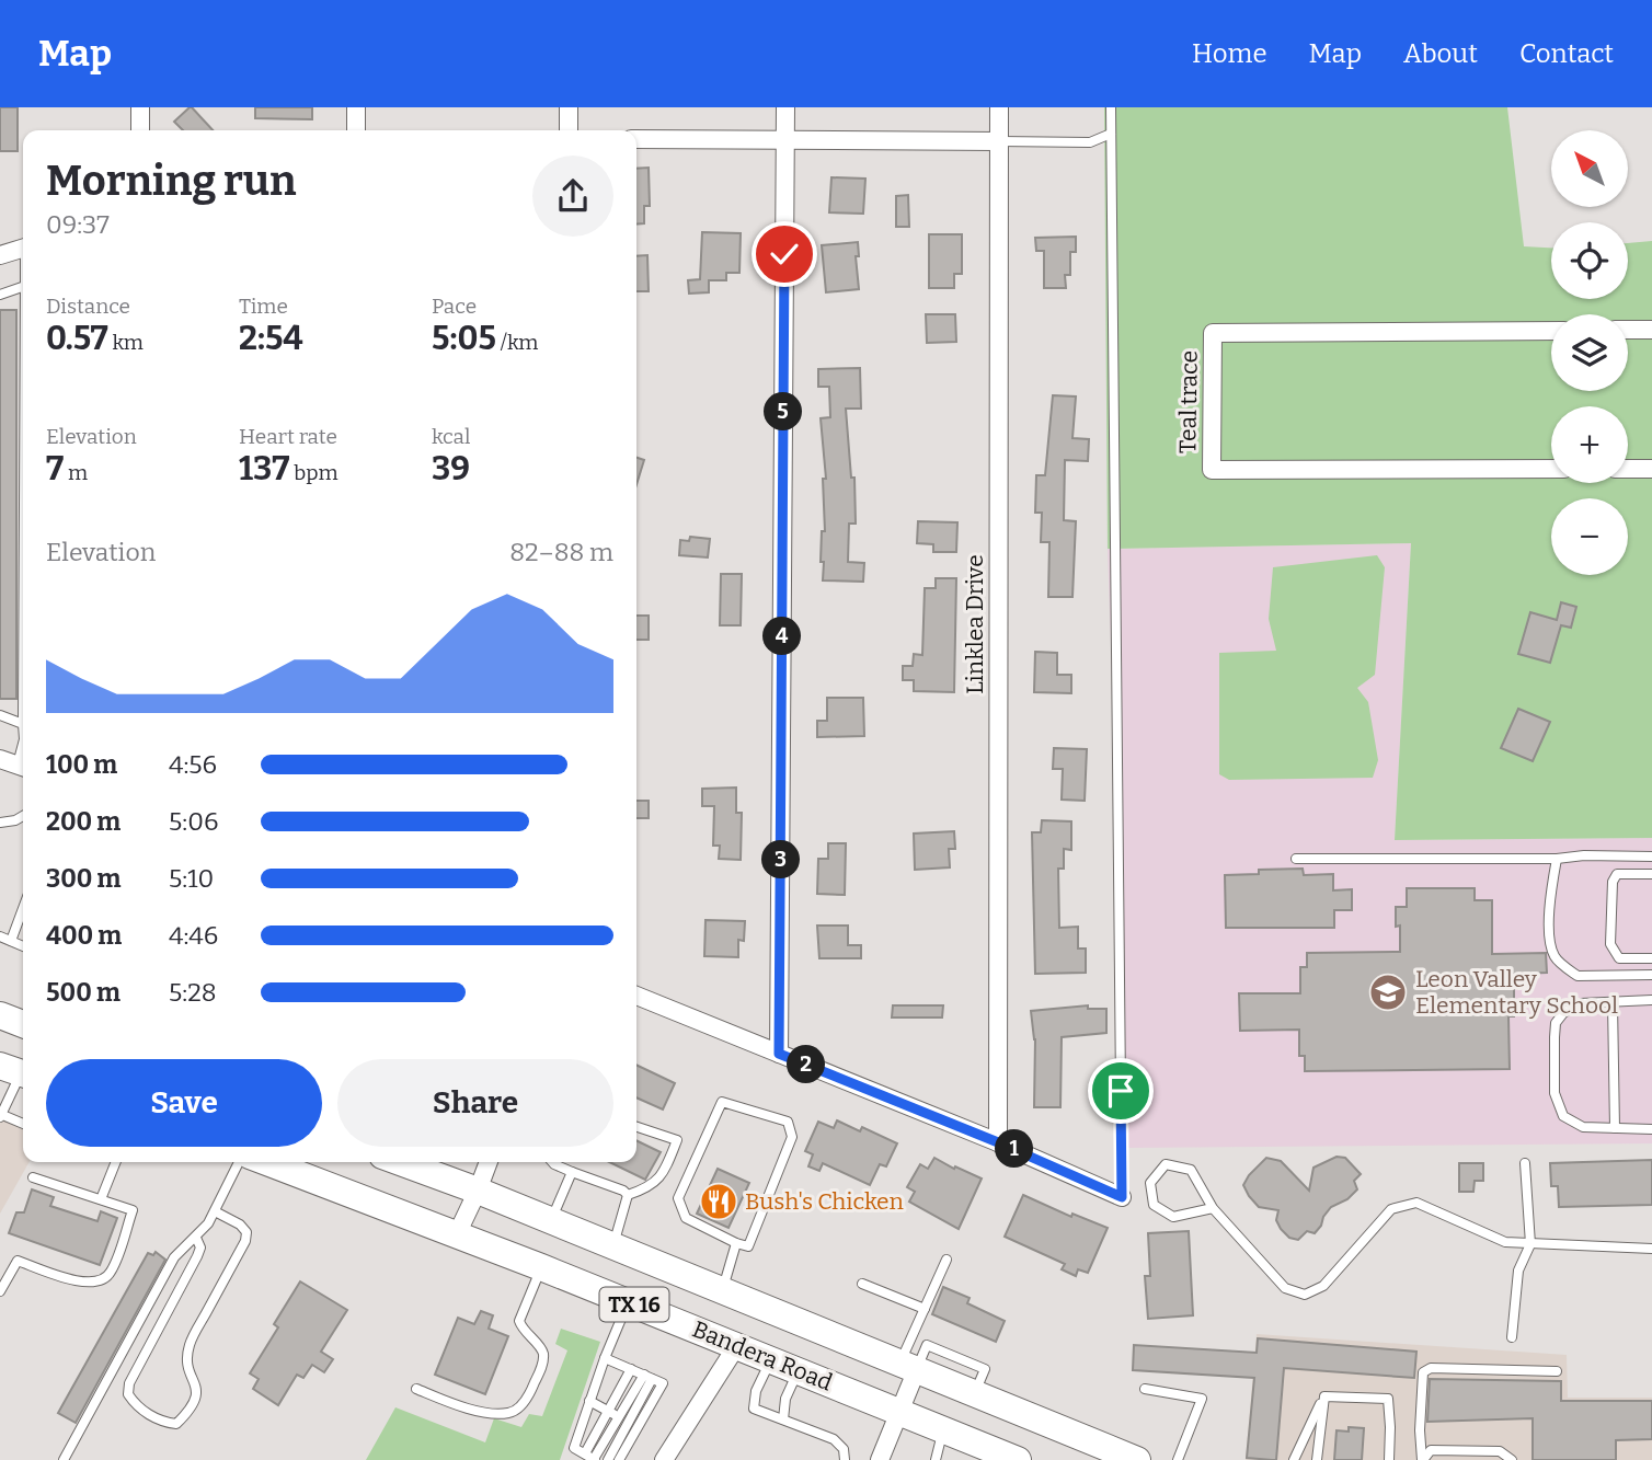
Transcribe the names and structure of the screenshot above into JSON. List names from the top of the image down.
{
  "streets": {
    "main road": ["TX 16", "Bandera Road"],
    "street": ["Teal trace", "Linklea Drive"]
  },
  "places": {
    "school or university": ["Leon Valley Elementary School"],
    "restaurant": ["Bush's Chicken"]
  },
  "north": "top left",
  "page": {
    "header": "Map",
    "nav": [
      "Home",
      "Map",
      "About",
      "Contact"
    ],
    "map_buttons": ["+", "−"],
    "heading": ["Morning run", "09:37"],
    "stats": [
      ["Distance", "0.57 km"],
      ["Time", "2:54"],
      ["Pace", "5:05 /km"],
      ["Elevation", "7 m"],
      ["Heart rate", "137 bpm"],
      ["kcal", "39"]
    ],
    "pins": [
      "5",
      "4",
      "3",
      "2",
      "1"
    ],
    "chart": ["Elevation", "82–88 m"],
    "list": [
      {
        "name": "100 m",
        "note": "4:56"
      },
      {
        "name": "200 m",
        "note": "5:06"
      },
      {
        "name": "300 m",
        "note": "5:10"
      },
      {
        "name": "400 m",
        "note": "4:46"
      },
      {
        "name": "500 m",
        "note": "5:28"
      }
    ],
    "buttons": ["Save", "Share"]
  }
}
